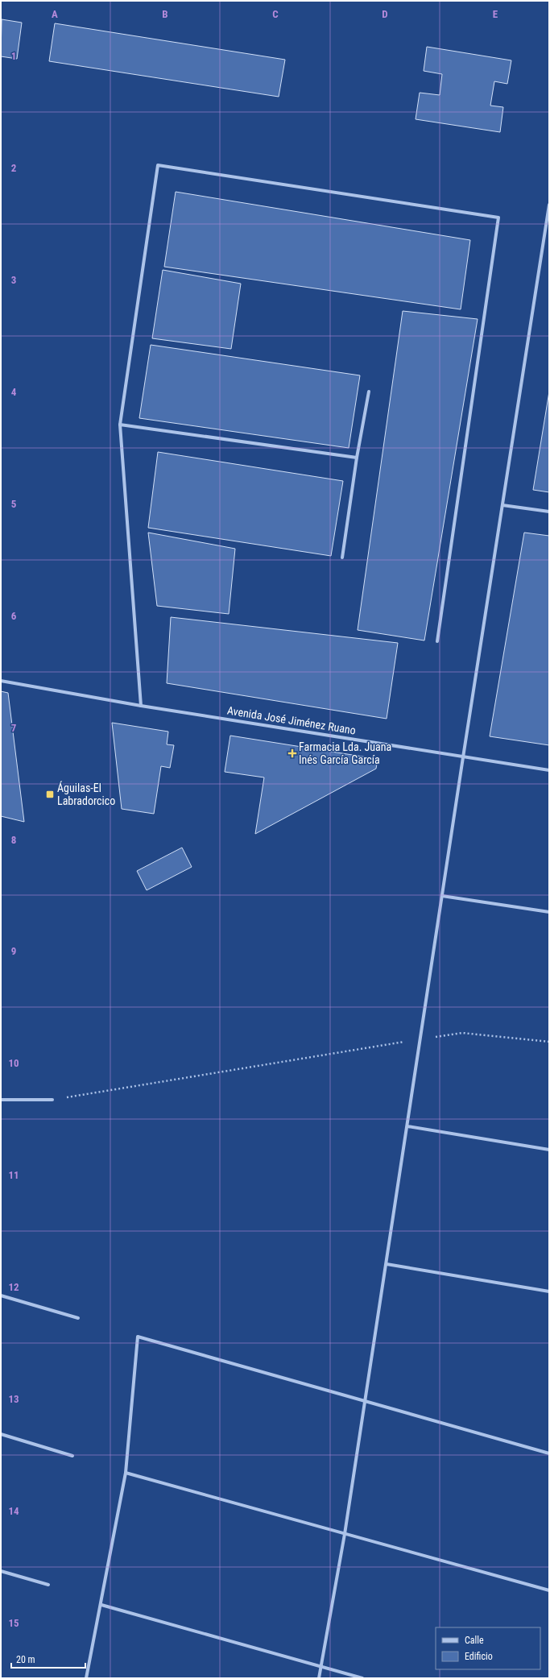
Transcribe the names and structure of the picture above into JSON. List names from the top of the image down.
{
  "streets": {
    "street": ["Avenida José Jiménez Ruano"]
  },
  "places": {
    "health": ["Farmacia Lda. Juana Inés García García"],
    "transit": ["Águilas-El Labradorcico"]
  },
  "legend": ["Calle", "Edificio"],
  "scale_bar": "20 m",
  "grid": {
    "columns": [
      "A",
      "B",
      "C",
      "D",
      "E"
    ],
    "rows": [
      "1",
      "2",
      "3",
      "4",
      "5",
      "6",
      "7",
      "8",
      "9",
      "10",
      "11",
      "12",
      "13",
      "14",
      "15"
    ]
  }
}
